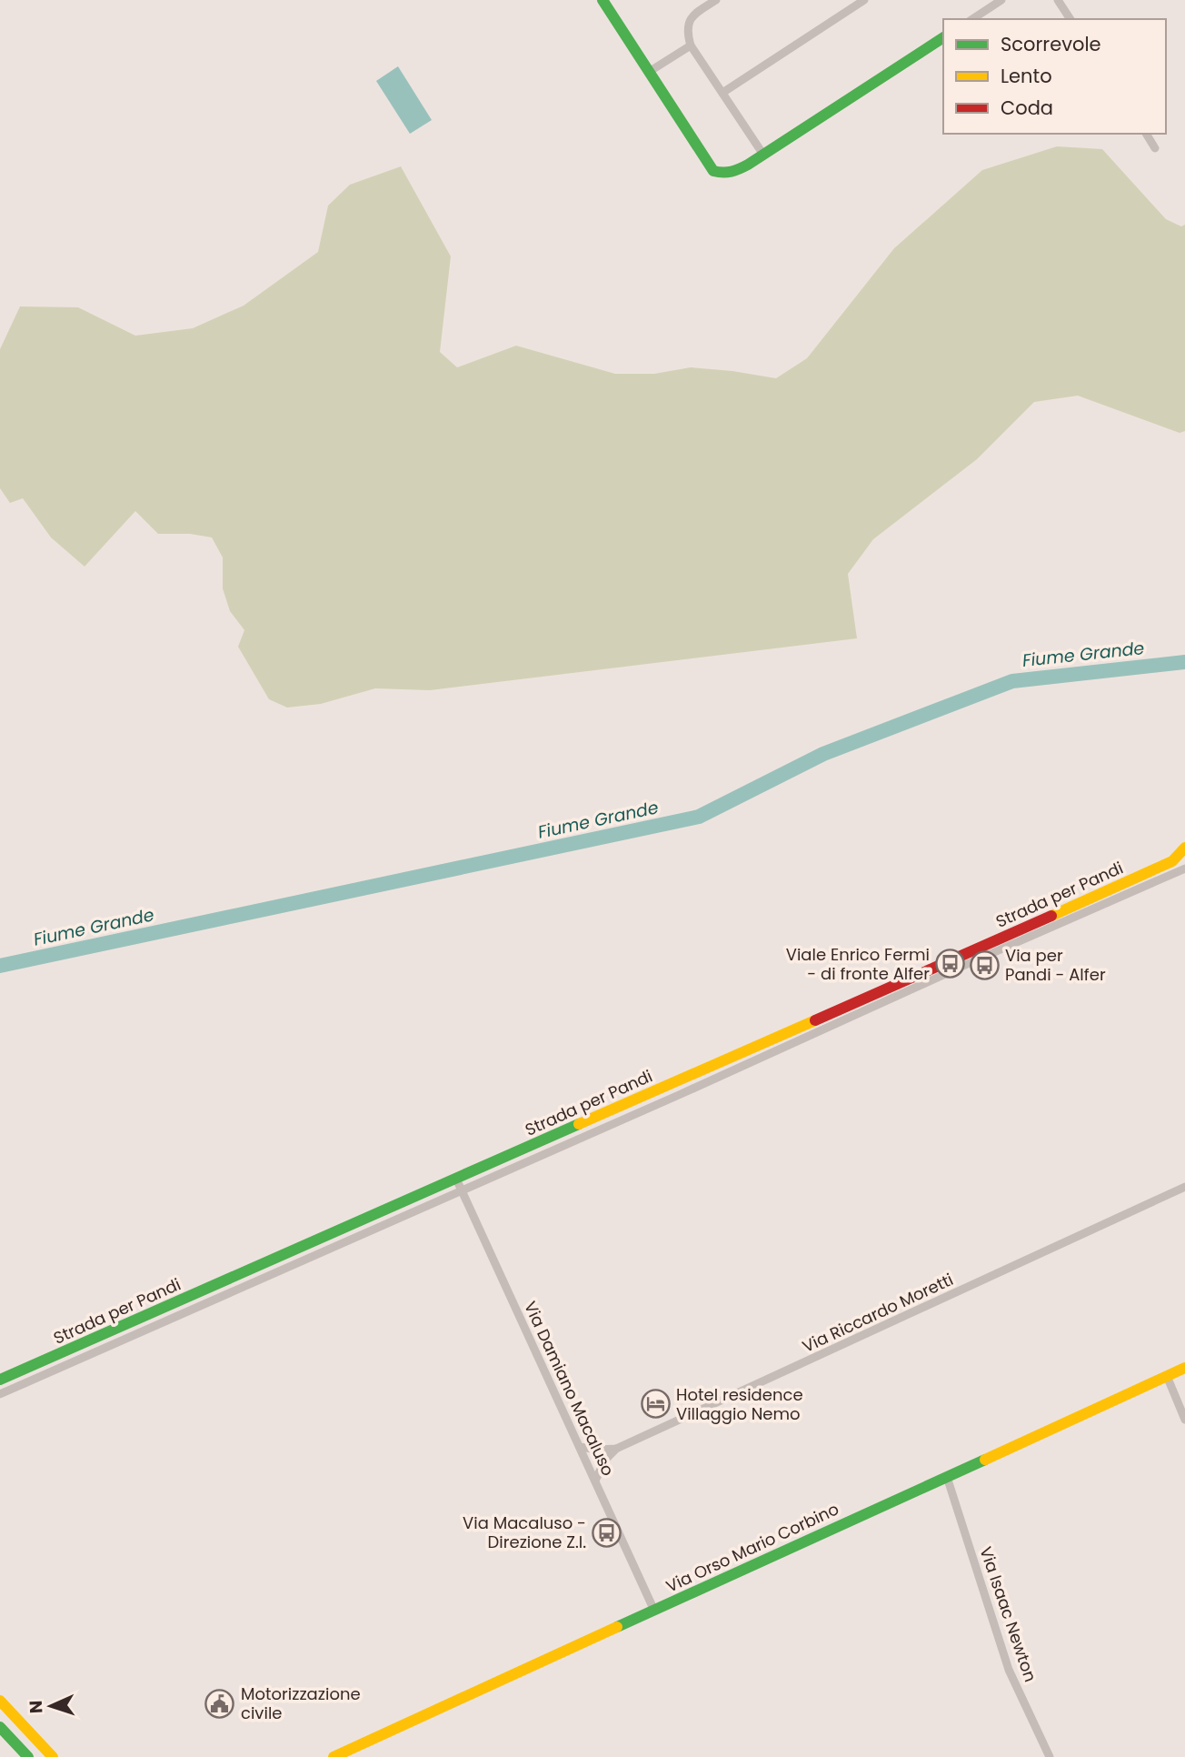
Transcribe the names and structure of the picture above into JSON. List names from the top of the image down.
{
  "streets": {
    "street": [
      "Strada per Pandi",
      "Via Riccardo Moretti",
      "Via Damiano Macaluso",
      "Via Orso Mario Corbino",
      "Via Isaac Newton"
    ]
  },
  "crossings": [
    ["Strada per Pandi", "Via Damiano Macaluso"],
    ["Via Riccardo Moretti", "Via Damiano Macaluso"],
    ["Via Damiano Macaluso", "Via Orso Mario Corbino"],
    ["Via Orso Mario Corbino", "Via Isaac Newton"]
  ],
  "water": ["Fiume Grande"],
  "places": {
    "bus stop": ["Viale Enrico Fermi - di fronte Alfer", "Via per Pandi - Alfer", "Via Macaluso - Direzione Z.I."],
    "hotel": ["Hotel residence Villaggio Nemo"],
    "public building": ["Motorizzazione civile"]
  },
  "legend": ["Scorrevole", "Lento", "Coda"],
  "north": "left"
}
